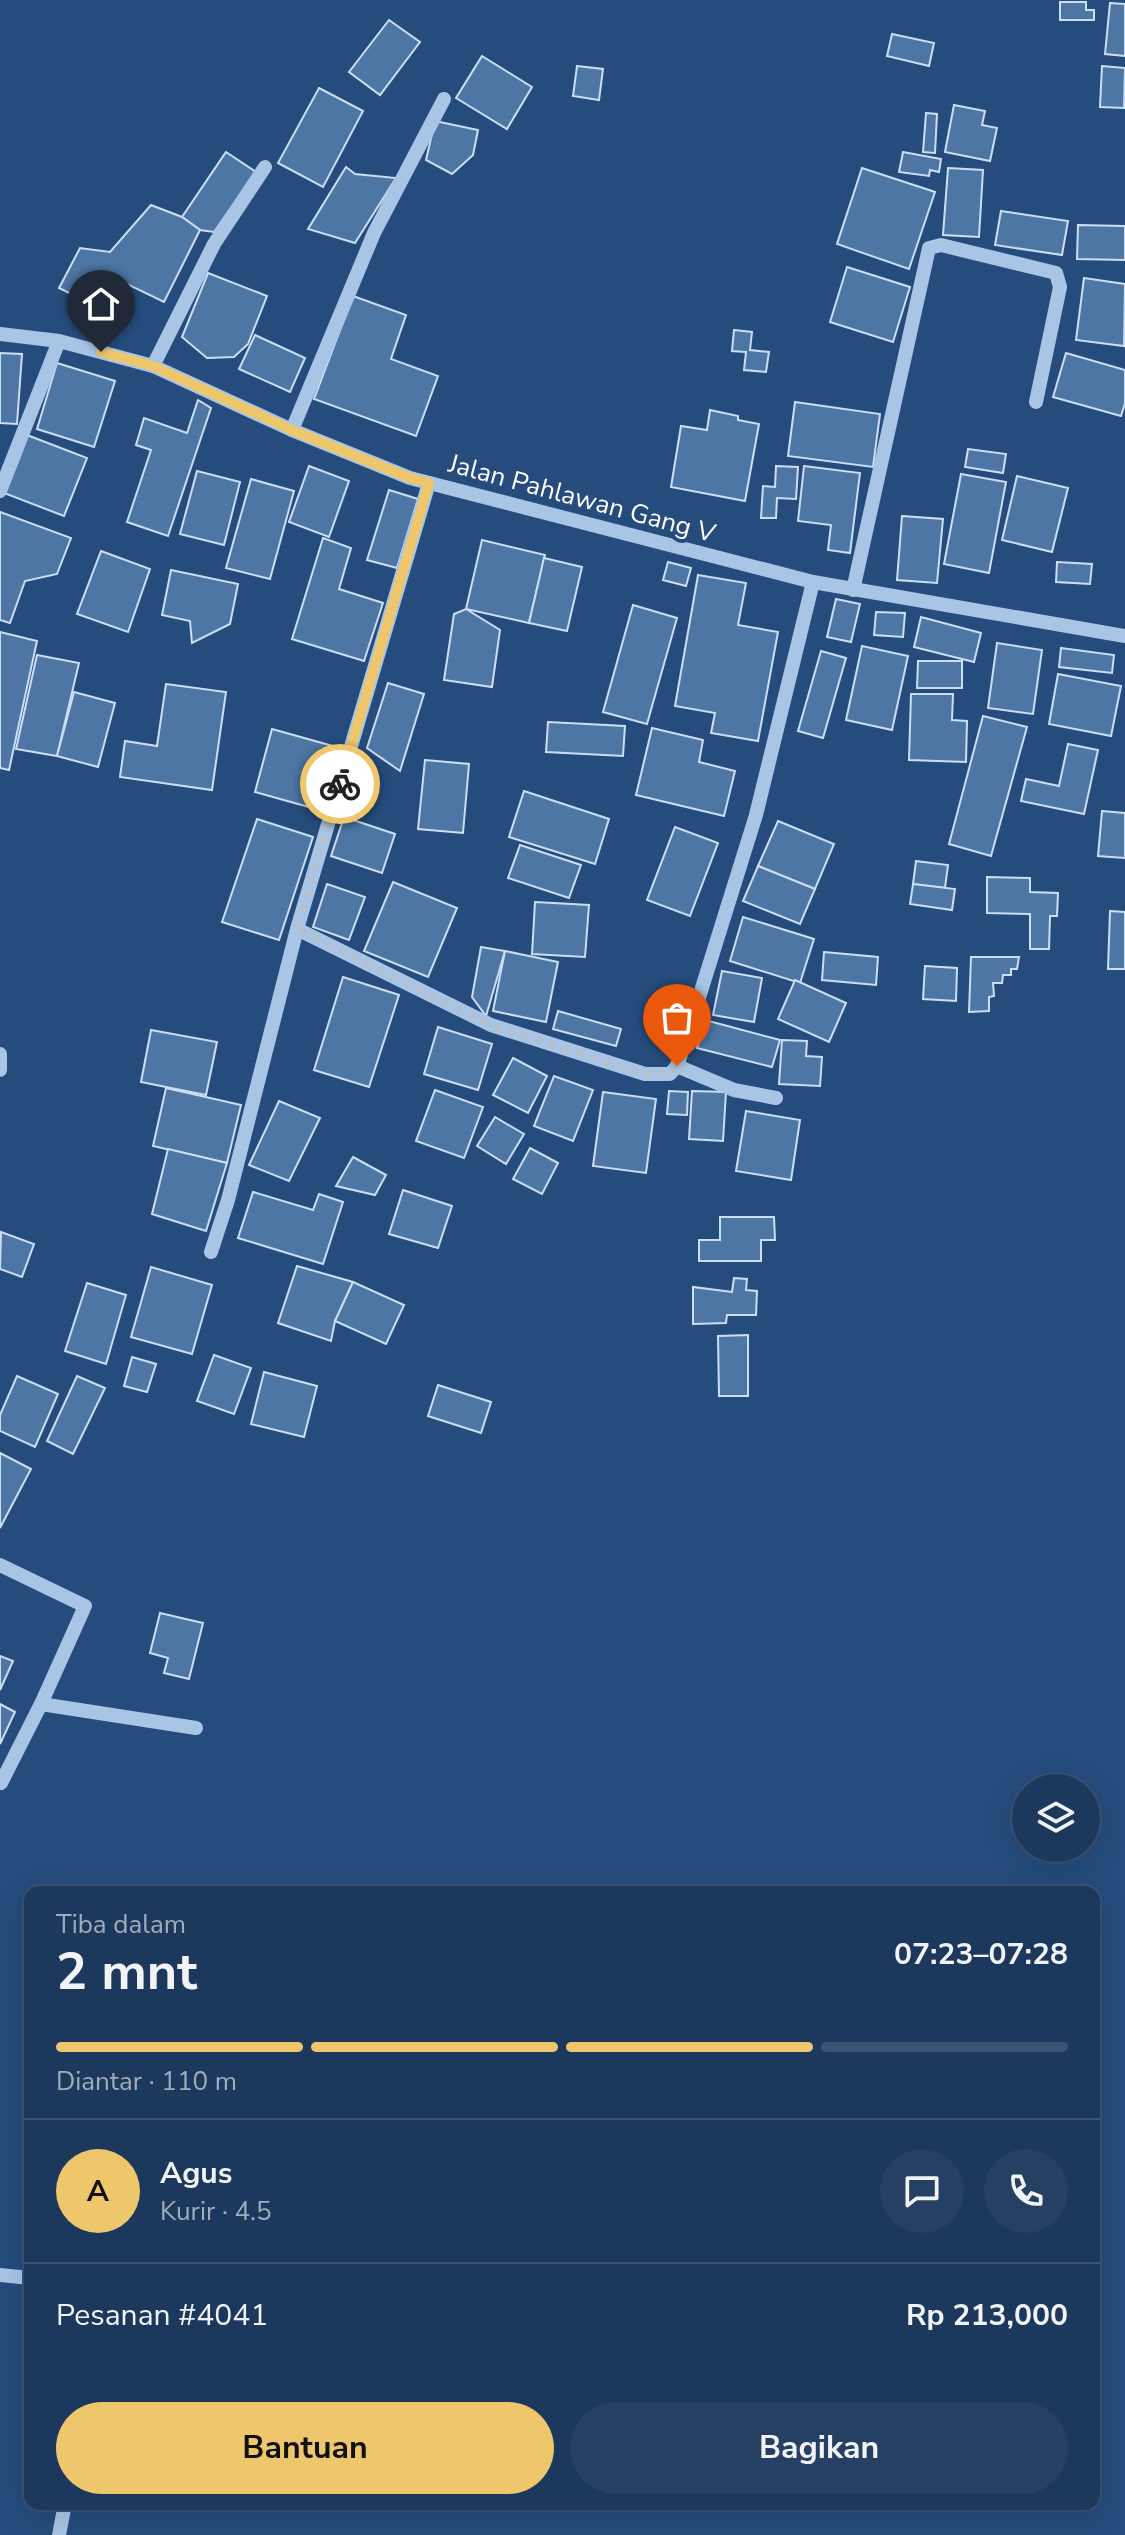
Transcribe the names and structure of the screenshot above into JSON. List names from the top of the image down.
{
  "streets": {
    "street": ["Jalan Pahlawan Gang V"]
  },
  "page": {
    "heading": ["2 mnt", "Tiba dalam", "07:23–07:28"],
    "panel": [
      "Agus",
      "Kurir · 4.5",
      "Pesanan #4041",
      "Rp 213,000"
    ],
    "bar": "Diantar · 110 m",
    "round": "A",
    "buttons": ["Bantuan", "Bagikan"]
  }
}
